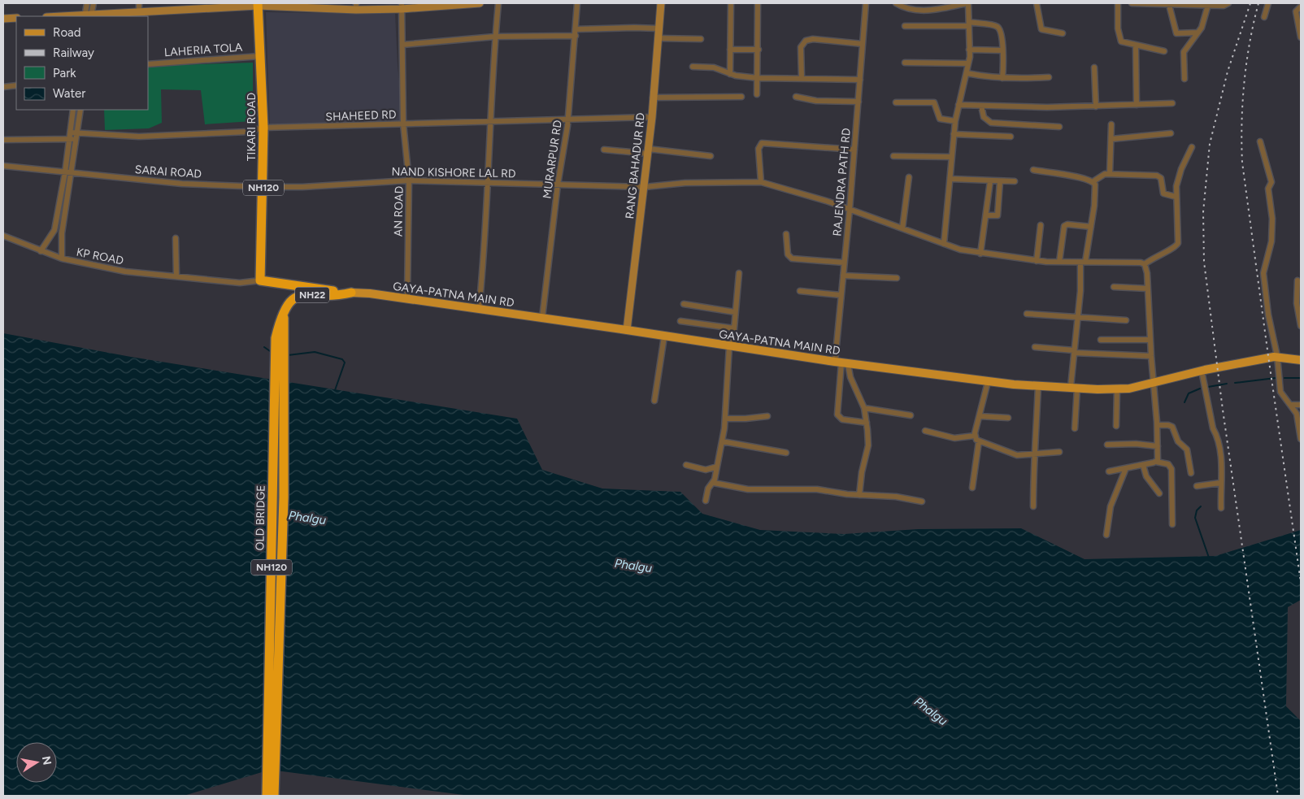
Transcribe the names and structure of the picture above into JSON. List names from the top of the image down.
{
  "streets": {
    "highway": [
      "TIKARI ROAD",
      "NH120",
      "NH22",
      "OLD BRIDGE"
    ],
    "main road": ["GAYA-PATNA MAIN RD"],
    "street": [
      "LAHERIA TOLA",
      "SHAHEED RD",
      "MURARPUR RD",
      "RANG BAHADUR RD",
      "SARAI ROAD",
      "NAND KISHORE LAL RD",
      "RAJENDRA PATH RD",
      "AN ROAD",
      "KP ROAD"
    ]
  },
  "crossings": [
    ["LAHERIA TOLA", "TIKARI ROAD"],
    ["SHAHEED RD", "TIKARI ROAD"],
    ["SHAHEED RD", "MURARPUR RD"],
    ["SHAHEED RD", "RANG BAHADUR RD"],
    ["SHAHEED RD", "AN ROAD"],
    ["SHAHEED RD", "KP ROAD"],
    ["TIKARI ROAD", "SARAI ROAD"],
    ["TIKARI ROAD", "NAND KISHORE LAL RD"],
    ["TIKARI ROAD", "KP ROAD"],
    ["MURARPUR RD", "NAND KISHORE LAL RD"],
    ["MURARPUR RD", "GAYA-PATNA MAIN RD"],
    ["RANG BAHADUR RD", "NAND KISHORE LAL RD"],
    ["RANG BAHADUR RD", "GAYA-PATNA MAIN RD"],
    ["SARAI ROAD", "NAND KISHORE LAL RD"],
    ["SARAI ROAD", "KP ROAD"],
    ["NAND KISHORE LAL RD", "RAJENDRA PATH RD"],
    ["NAND KISHORE LAL RD", "AN ROAD"],
    ["RAJENDRA PATH RD", "GAYA-PATNA MAIN RD"],
    ["NH120", "NH22"],
    ["NH120", "OLD BRIDGE"],
    ["AN ROAD", "GAYA-PATNA MAIN RD"],
    ["GAYA-PATNA MAIN RD", "NH22"],
    ["NH22", "OLD BRIDGE"]
  ],
  "water": ["Phalgu"],
  "legend": [
    "Road",
    "Railway",
    "Park",
    "Water"
  ],
  "north": "right"
}
